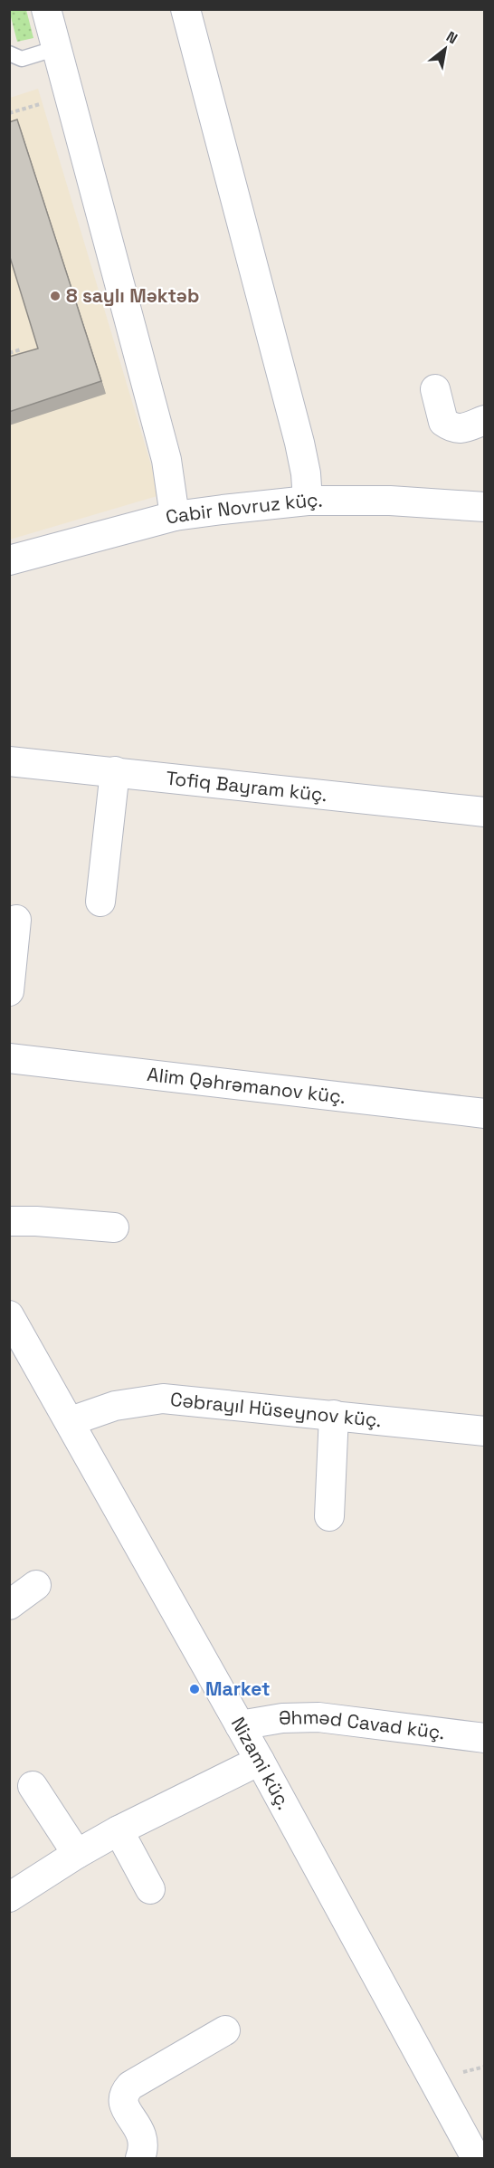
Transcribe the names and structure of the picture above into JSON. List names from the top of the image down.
{
  "streets": {
    "street": [
      "Cabir Novruz küç.",
      "Tofiq Bayram küç.",
      "Alim Qəhrəmanov küç.",
      "Cəbrayıl Hüseynov küç.",
      "Əhməd Cavad küç.",
      "Nizami küç."
    ]
  },
  "crossings": [
    ["Cəbrayıl Hüseynov küç.", "Nizami küç."],
    ["Əhməd Cavad küç.", "Nizami küç."]
  ],
  "places": ["8 saylı Məktəb", "Market"],
  "north": "top right"
}
